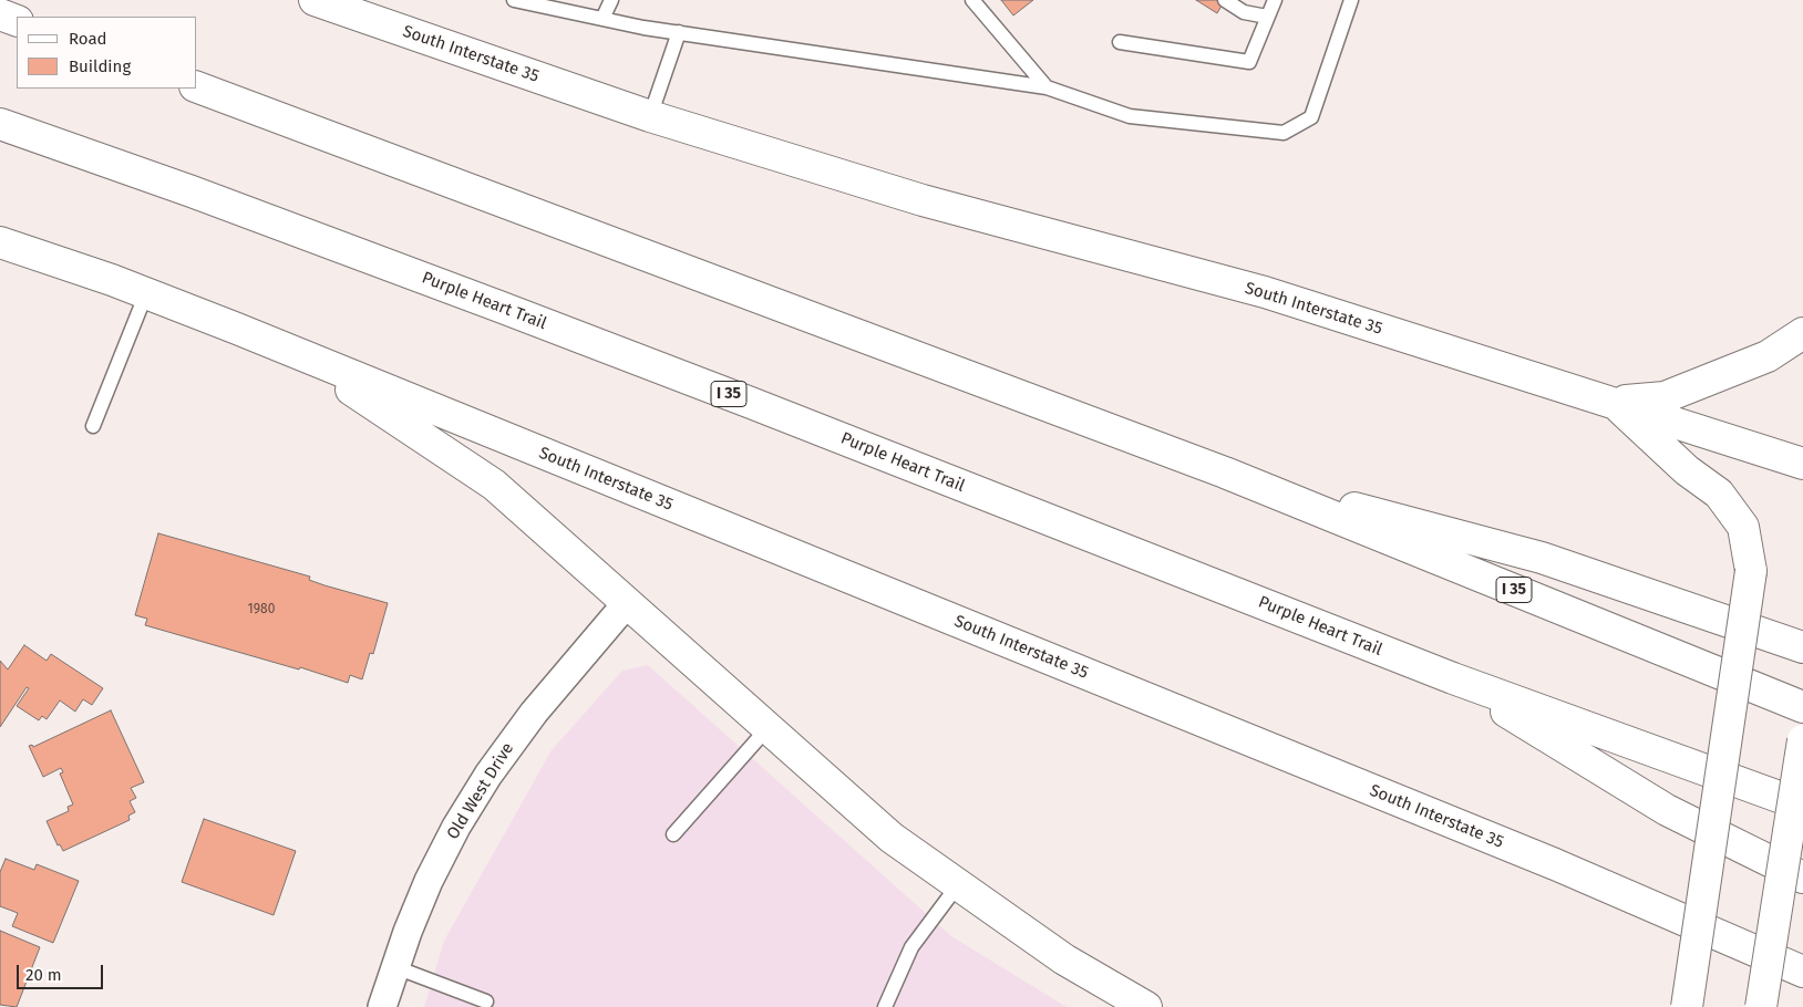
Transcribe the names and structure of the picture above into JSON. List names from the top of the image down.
{
  "streets": {
    "main road": ["South Interstate 35", "Purple Heart Trail", "I 35"],
    "street": ["Old West Drive"]
  },
  "crossings": [
    ["South Interstate 35", "Old West Drive"]
  ],
  "house_numbers": ["1980"],
  "legend": ["Road", "Building"],
  "scale_bar": "20 m"
}
